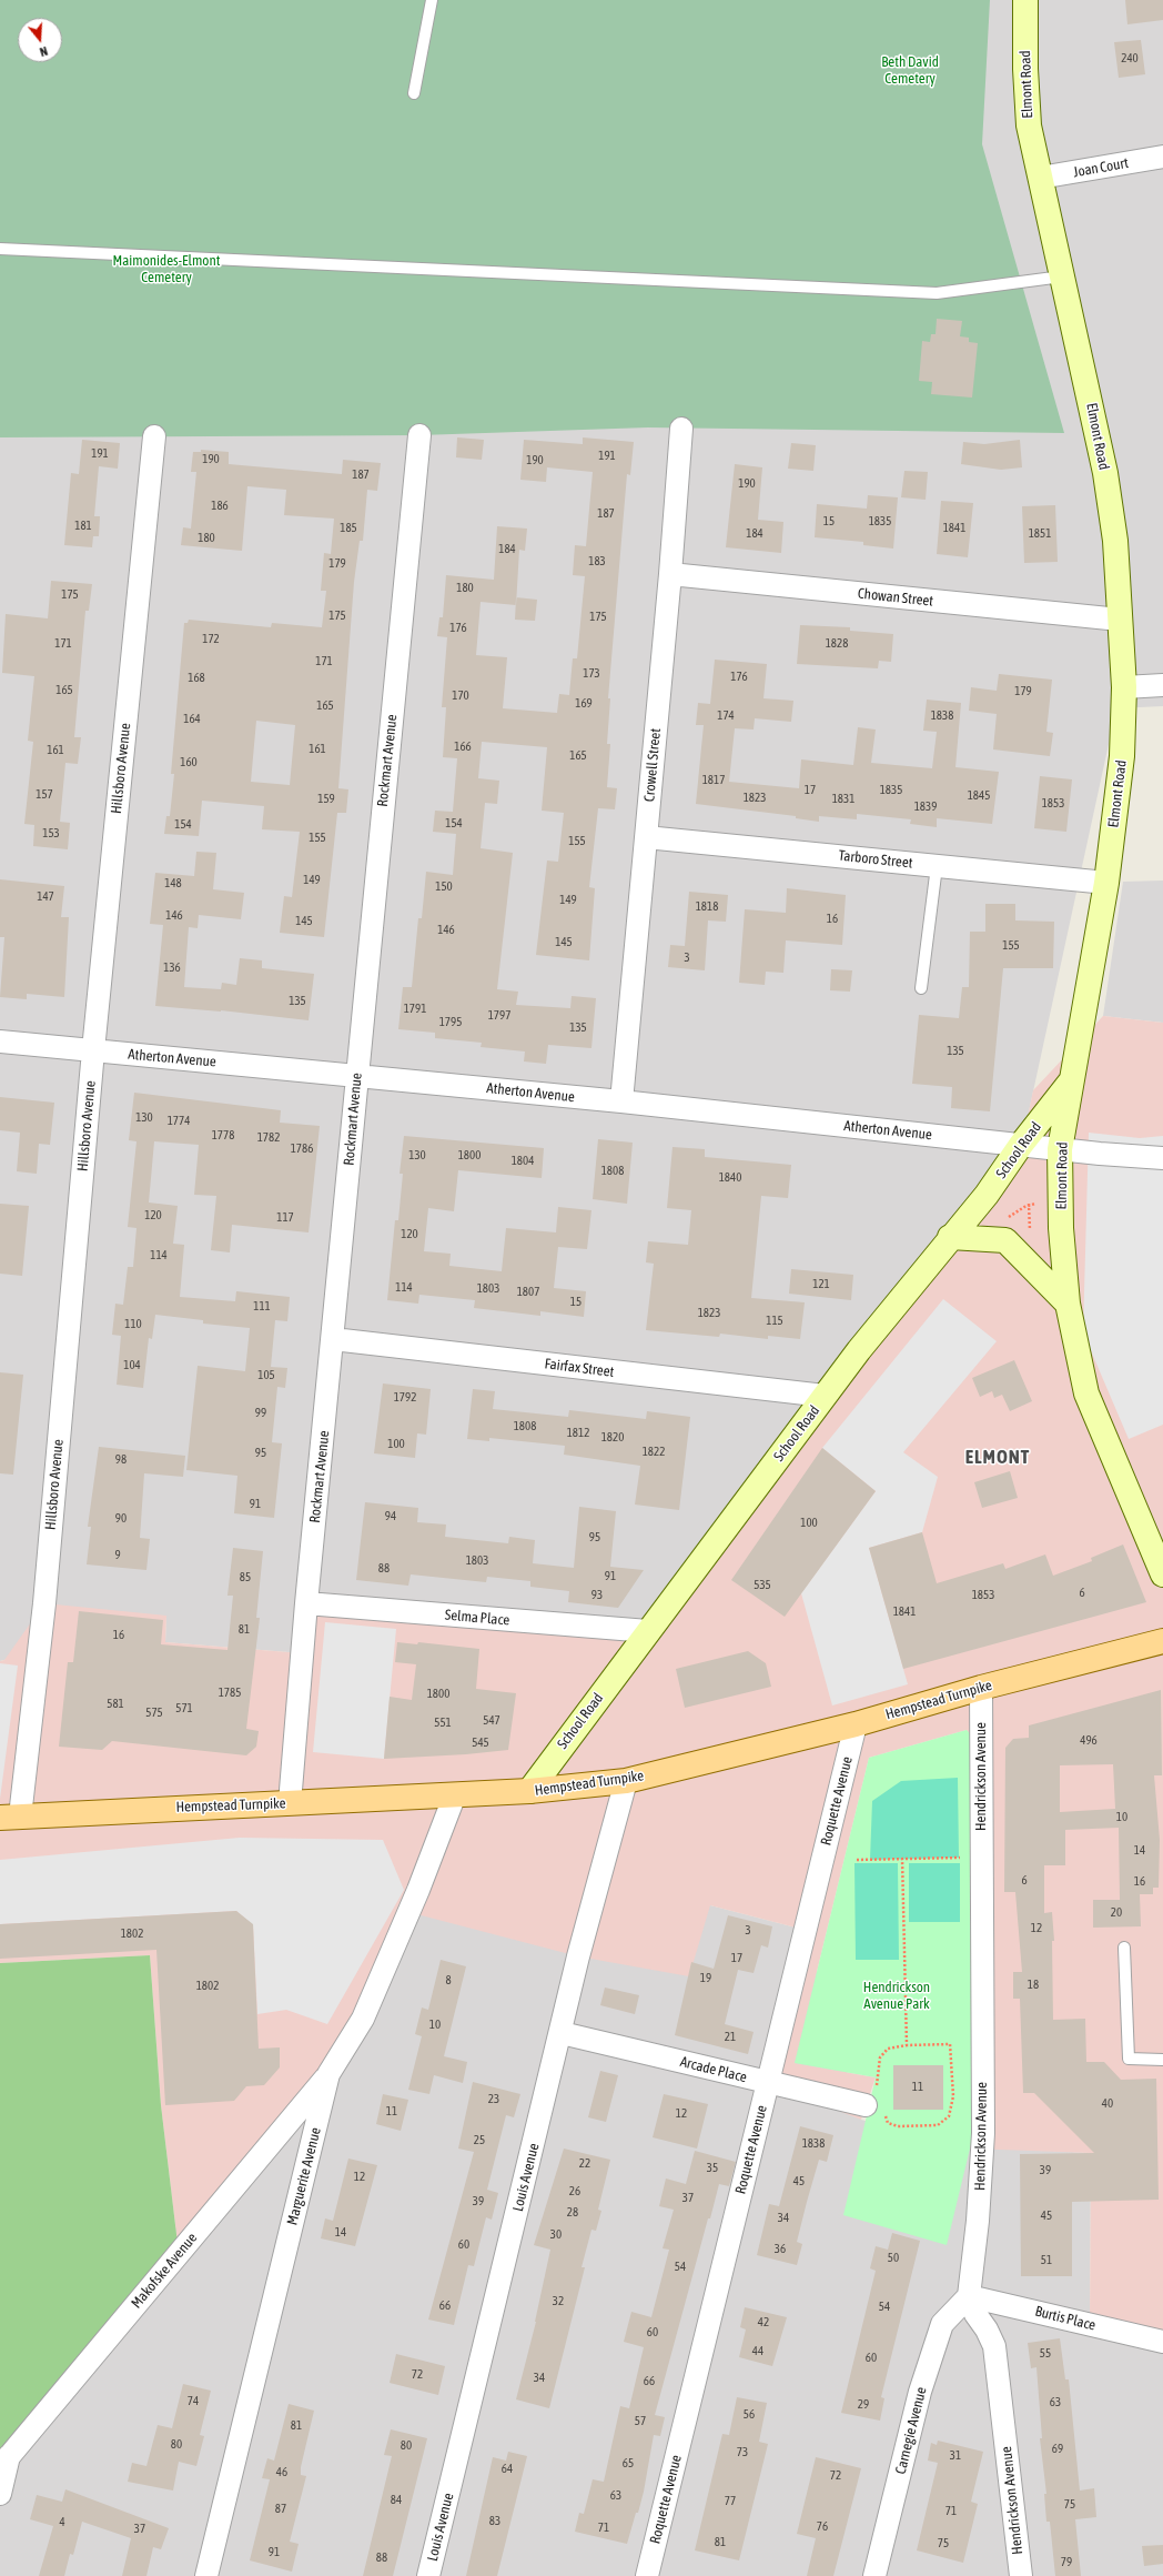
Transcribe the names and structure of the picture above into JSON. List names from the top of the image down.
{
  "streets": {
    "main road": ["Elmont Road", "School Road", "Hempstead Turnpike"],
    "street": [
      "Joan Court",
      "Chowan Street",
      "Rockmart Avenue",
      "Crowell Street",
      "Hillsboro Avenue",
      "Tarboro Street",
      "Atherton Avenue",
      "Fairfax Street",
      "Selma Place",
      "Hendrickson Avenue",
      "Roquette Avenue",
      "Arcade Place",
      "Marguerite Avenue",
      "Louis Avenue",
      "Makofske Avenue",
      "Burtis Place",
      "Carnegie Avenue"
    ]
  },
  "crossings": [
    ["Elmont Road", "Joan Court"],
    ["Elmont Road", "Chowan Street"],
    ["Elmont Road", "Tarboro Street"],
    ["Elmont Road", "Atherton Avenue"],
    ["Elmont Road", "School Road"],
    ["Chowan Street", "Crowell Street"],
    ["Rockmart Avenue", "Atherton Avenue"],
    ["Rockmart Avenue", "Fairfax Street"],
    ["Rockmart Avenue", "Selma Place"],
    ["Rockmart Avenue", "Hempstead Turnpike"],
    ["Crowell Street", "Tarboro Street"],
    ["Crowell Street", "Atherton Avenue"],
    ["Hillsboro Avenue", "Atherton Avenue"],
    ["Hillsboro Avenue", "Hempstead Turnpike"],
    ["Atherton Avenue", "School Road"],
    ["School Road", "Fairfax Street"],
    ["School Road", "Selma Place"],
    ["School Road", "Hempstead Turnpike"],
    ["Hempstead Turnpike", "Hendrickson Avenue"],
    ["Hempstead Turnpike", "Roquette Avenue"],
    ["Hempstead Turnpike", "Marguerite Avenue"],
    ["Hempstead Turnpike", "Louis Avenue"],
    ["Hendrickson Avenue", "Burtis Place"],
    ["Hendrickson Avenue", "Carnegie Avenue"],
    ["Roquette Avenue", "Arcade Place"],
    ["Arcade Place", "Louis Avenue"],
    ["Marguerite Avenue", "Makofske Avenue"],
    ["Burtis Place", "Carnegie Avenue"]
  ],
  "districts": ["ELMONT"],
  "parks": ["Beth David Cemetery", "Maimonides-Elmont Cemetery", "Hendrickson Avenue Park"],
  "house_numbers": [
    "240",
    "191",
    "191",
    "190",
    "190",
    "187",
    "190",
    "186",
    "187",
    "15",
    "1835",
    "181",
    "185",
    "1841",
    "184",
    "1851",
    "180",
    "184",
    "183",
    "179",
    "180",
    "175",
    "175",
    "175",
    "176",
    "172",
    "171",
    "1828",
    "171",
    "173",
    "176",
    "168",
    "165",
    "179",
    "170",
    "169",
    "165",
    "174",
    "1838",
    "164",
    "166",
    "161",
    "161",
    "165",
    "160",
    "1817",
    "17",
    "1835",
    "157",
    "1845",
    "1823",
    "159",
    "1831",
    "1853",
    "1839",
    "154",
    "154",
    "153",
    "155",
    "155",
    "149",
    "148",
    "150",
    "147",
    "149",
    "1818",
    "146",
    "16",
    "145",
    "146",
    "145",
    "155",
    "3",
    "136",
    "135",
    "1791",
    "1797",
    "1795",
    "135",
    "135",
    "130",
    "1774",
    "1778",
    "1782",
    "1786",
    "130",
    "1800",
    "1804",
    "1808",
    "1840",
    "120",
    "117",
    "120",
    "114",
    "121",
    "114",
    "1803",
    "1807",
    "15",
    "111",
    "1823",
    "115",
    "110",
    "104",
    "105",
    "1792",
    "99",
    "1808",
    "1812",
    "1820",
    "100",
    "1822",
    "95",
    "98",
    "91",
    "94",
    "90",
    "100",
    "95",
    "9",
    "1803",
    "88",
    "91",
    "85",
    "535",
    "6",
    "93",
    "1853",
    "1841",
    "81",
    "16",
    "1785",
    "1800",
    "581",
    "571",
    "575",
    "547",
    "551",
    "496",
    "545",
    "10",
    "14",
    "6",
    "16",
    "20",
    "12",
    "3",
    "1802",
    "17",
    "19",
    "8",
    "18",
    "1802",
    "10",
    "21",
    "11",
    "23",
    "40",
    "11",
    "12",
    "25",
    "1838",
    "22",
    "35",
    "39",
    "12",
    "45",
    "26",
    "37",
    "39",
    "28",
    "45",
    "34",
    "14",
    "30",
    "60",
    "36",
    "50",
    "51",
    "54",
    "32",
    "66",
    "54",
    "42",
    "60",
    "44",
    "55",
    "60",
    "72",
    "34",
    "66",
    "74",
    "63",
    "29",
    "56",
    "57",
    "81",
    "80",
    "80",
    "69",
    "73",
    "31",
    "65",
    "64",
    "46",
    "72",
    "63",
    "84",
    "77",
    "75",
    "87",
    "71",
    "83",
    "4",
    "76",
    "71",
    "37",
    "81",
    "75",
    "91",
    "88",
    "79"
  ],
  "north": "bottom"
}
